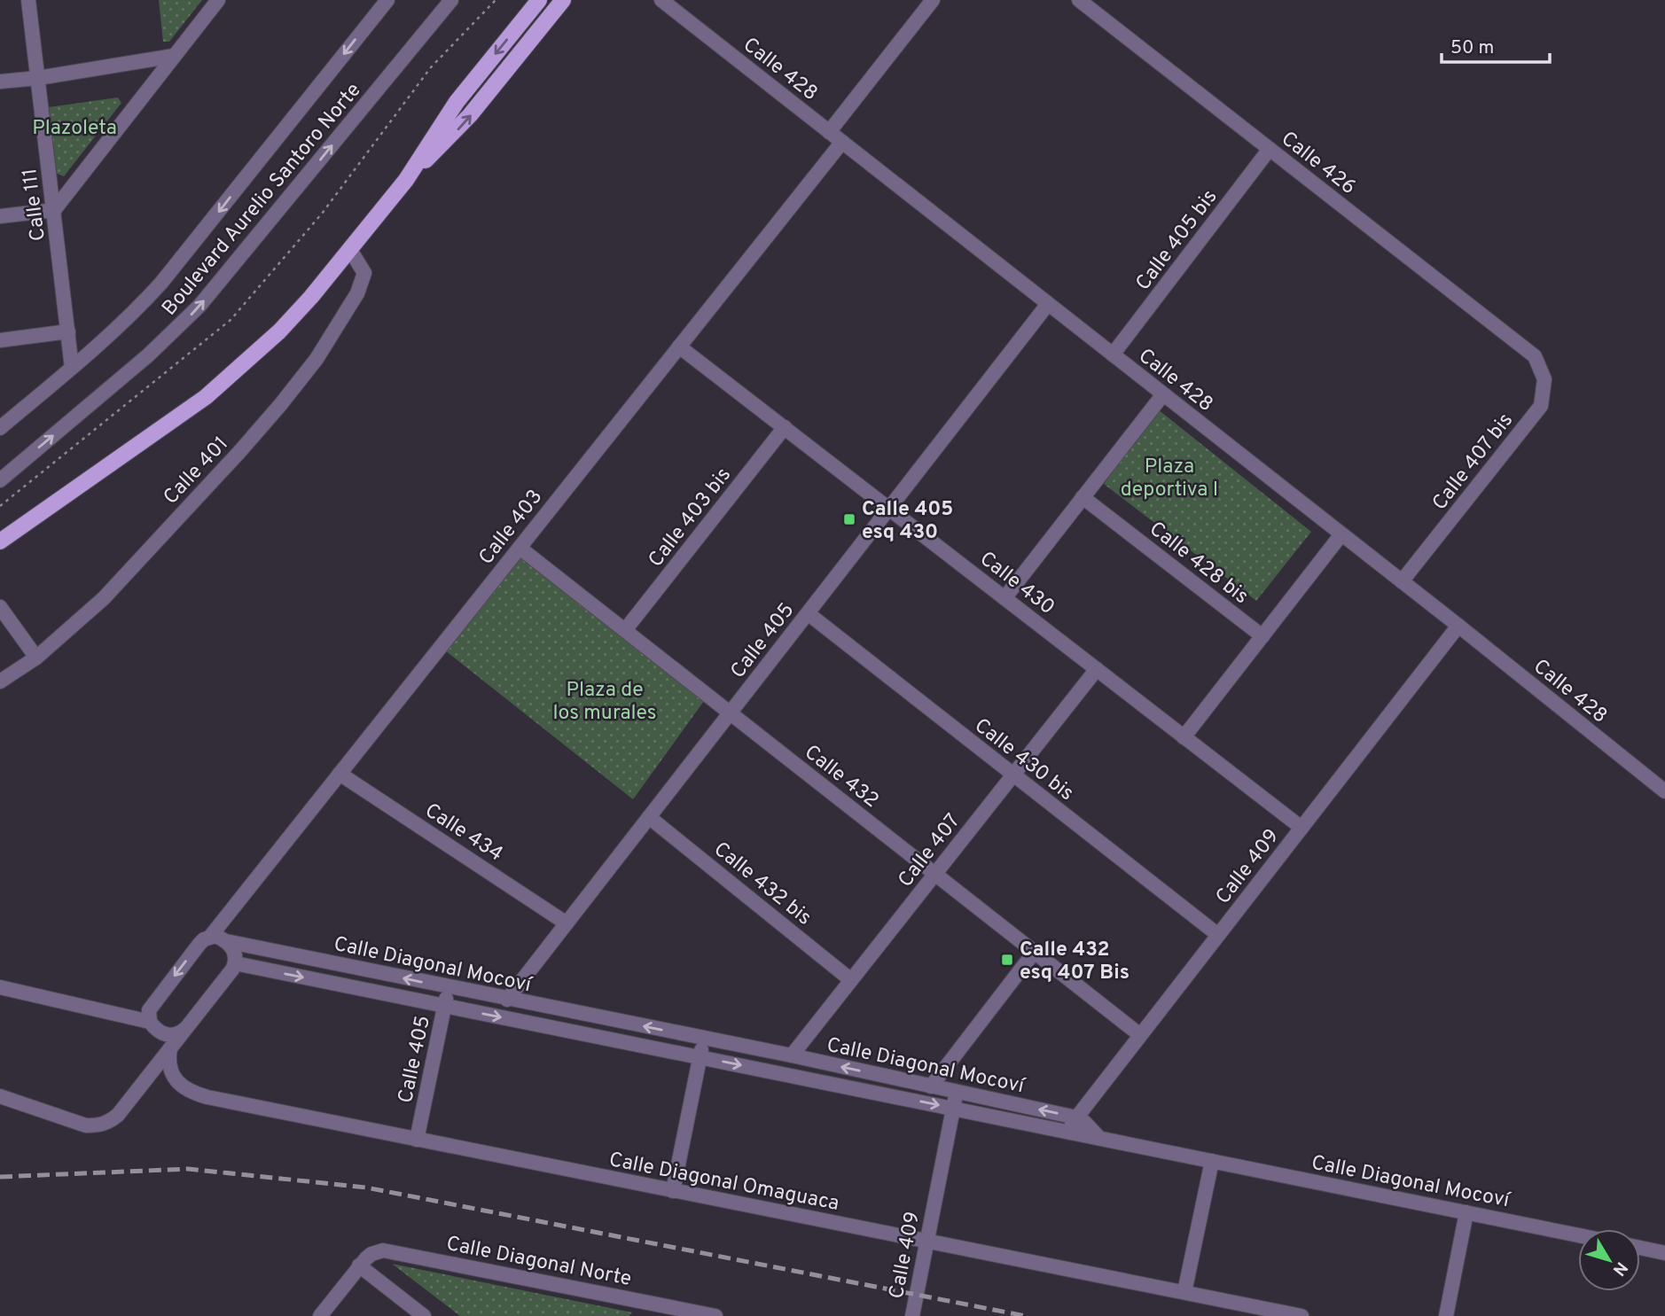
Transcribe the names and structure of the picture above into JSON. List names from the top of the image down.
{
  "streets": {
    "street": [
      "Calle 428",
      "Calle 426",
      "Boulevard Aurelio Santoro Norte",
      "Calle 111",
      "Calle 405 bis",
      "Calle 407 bis",
      "Calle 401",
      "Calle 403 bis",
      "Calle 403",
      "Calle 428 bis",
      "Calle 430",
      "Calle 405",
      "Calle 430 bis",
      "Calle 432",
      "Calle 434",
      "Calle 407",
      "Calle 409",
      "Calle 432 bis",
      "Calle Diagonal Mocoví",
      "Calle Diagonal Omaguaca",
      "Calle Diagonal Norte"
    ]
  },
  "crossings": [
    ["Calle 428", "Calle 405 bis"],
    ["Calle 428", "Calle 407 bis"],
    ["Calle 428", "Calle 403"],
    ["Calle 428", "Calle 405"],
    ["Calle 428", "Calle 409"],
    ["Calle 426", "Calle 405 bis"],
    ["Calle 426", "Calle 407 bis"],
    ["Boulevard Aurelio Santoro Norte", "Calle 111"],
    ["Calle 403 bis", "Calle 430"],
    ["Calle 403 bis", "Calle 432"],
    ["Calle 403", "Calle 430"],
    ["Calle 403", "Calle 432"],
    ["Calle 403", "Calle 434"],
    ["Calle 430", "Calle 405"],
    ["Calle 430", "Calle 407"],
    ["Calle 430", "Calle 409"],
    ["Calle 405", "Calle 430 bis"],
    ["Calle 405", "Calle 432"],
    ["Calle 405", "Calle 434"],
    ["Calle 405", "Calle 432 bis"],
    ["Calle 405", "Calle Diagonal Mocoví"],
    ["Calle 405", "Calle Diagonal Omaguaca"],
    ["Calle 430 bis", "Calle 407"],
    ["Calle 430 bis", "Calle 409"],
    ["Calle 432", "Calle 407"],
    ["Calle 432", "Calle 409"],
    ["Calle 407", "Calle 432 bis"],
    ["Calle 407", "Calle Diagonal Mocoví"],
    ["Calle 409", "Calle Diagonal Mocoví"],
    ["Calle 409", "Calle Diagonal Omaguaca"]
  ],
  "parks": ["Plazoleta", "Plaza deportiva I", "Plaza de los murales"],
  "places": {
    "transit": ["Calle 405 esq 430", "Calle 432 esq 407 Bis"]
  },
  "scale_bar": "50 m",
  "north": "bottom right"
}
